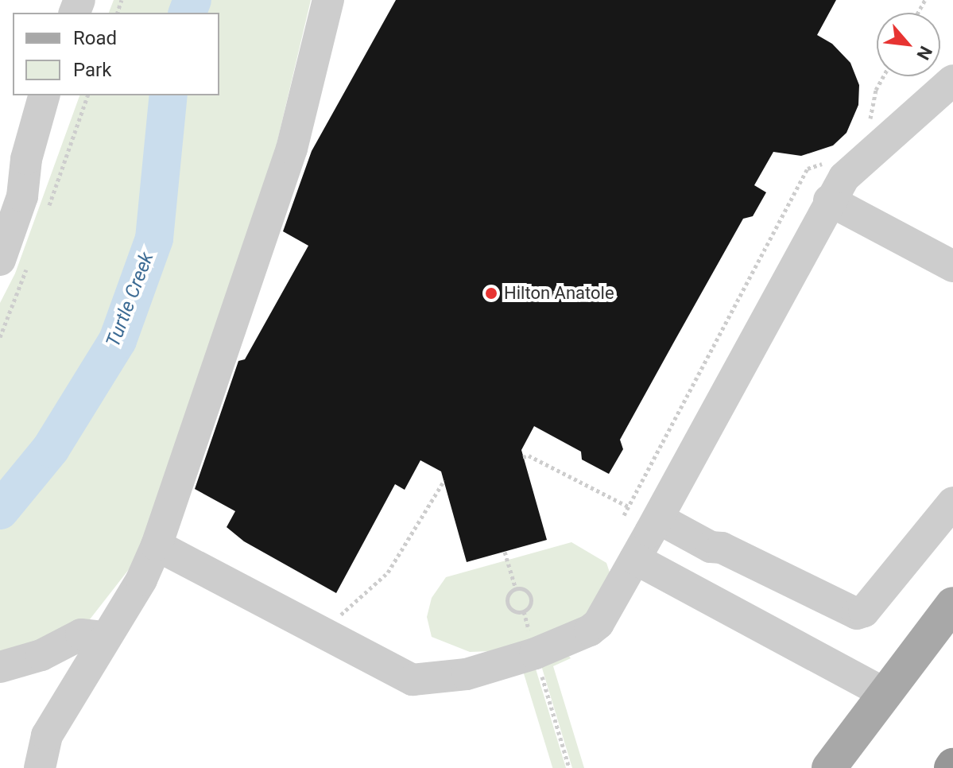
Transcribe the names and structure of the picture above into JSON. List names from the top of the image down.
{
  "water": ["Turtle Creek"],
  "places": ["Hilton Anatole"],
  "legend": ["Road", "Park"],
  "north": "bottom right"
}
